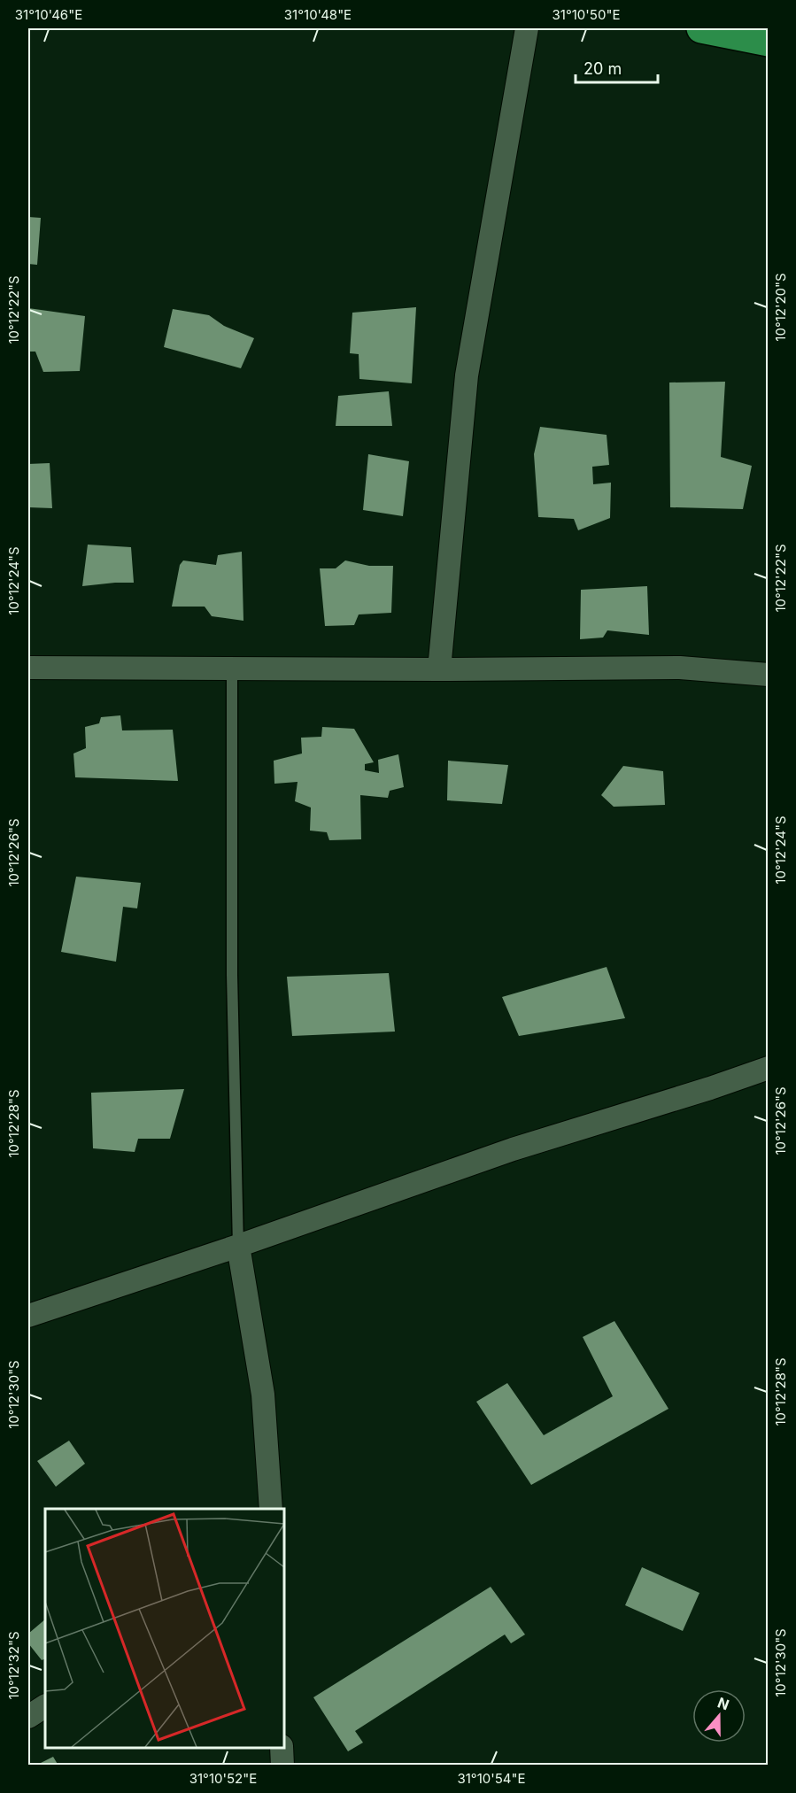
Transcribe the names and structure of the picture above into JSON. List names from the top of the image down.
{
  "scale_bar": "20 m",
  "north": "top",
  "coordinates": [
    "31°10'46\"E",
    "31°10'48\"E",
    "31°10'50\"E",
    "10°12'20\"S",
    "10°12'22\"S",
    "10°12'24\"S",
    "10°12'26\"S",
    "10°12'28\"S",
    "10°12'30\"S",
    "10°12'32\"S",
    "31°10'52\"E",
    "31°10'54\"E"
  ]
}
